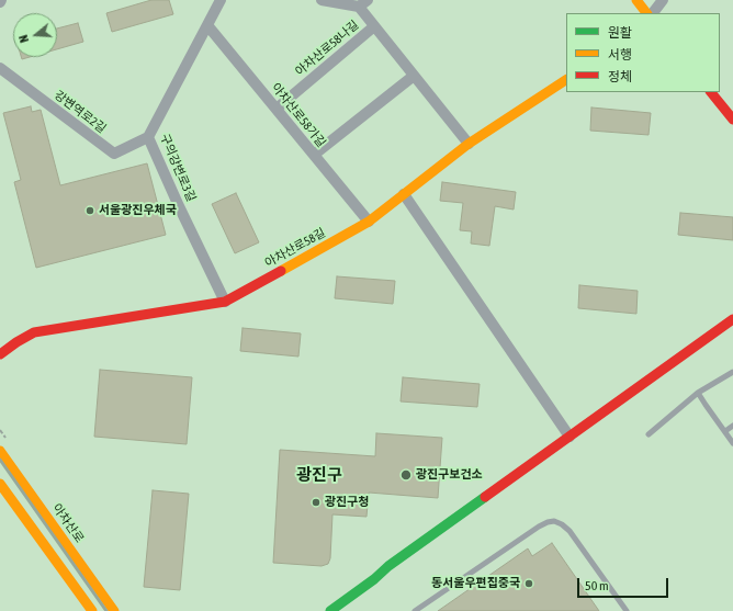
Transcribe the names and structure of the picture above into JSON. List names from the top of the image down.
{
  "streets": {
    "street": [
      "아차산로58나길",
      "강변역로2길",
      "아차산로58가길",
      "구의강변로3길",
      "아차산로58길",
      "아차산로"
    ]
  },
  "crossings": [
    ["아차산로58나길", "아차산로58가길"],
    ["아차산로58나길", "아차산로58길"],
    ["강변역로2길", "구의강변로3길"],
    ["아차산로58가길", "구의강변로3길"],
    ["아차산로58가길", "아차산로58길"],
    ["구의강변로3길", "아차산로58길"]
  ],
  "districts": ["광진구"],
  "places": [
    "서울광진우체국",
    "광진구보건소",
    "광진구청",
    "동서울우편집중국"
  ],
  "legend": ["원활", "서행", "정체"],
  "scale_bar": "50 m",
  "north": "left"
}
